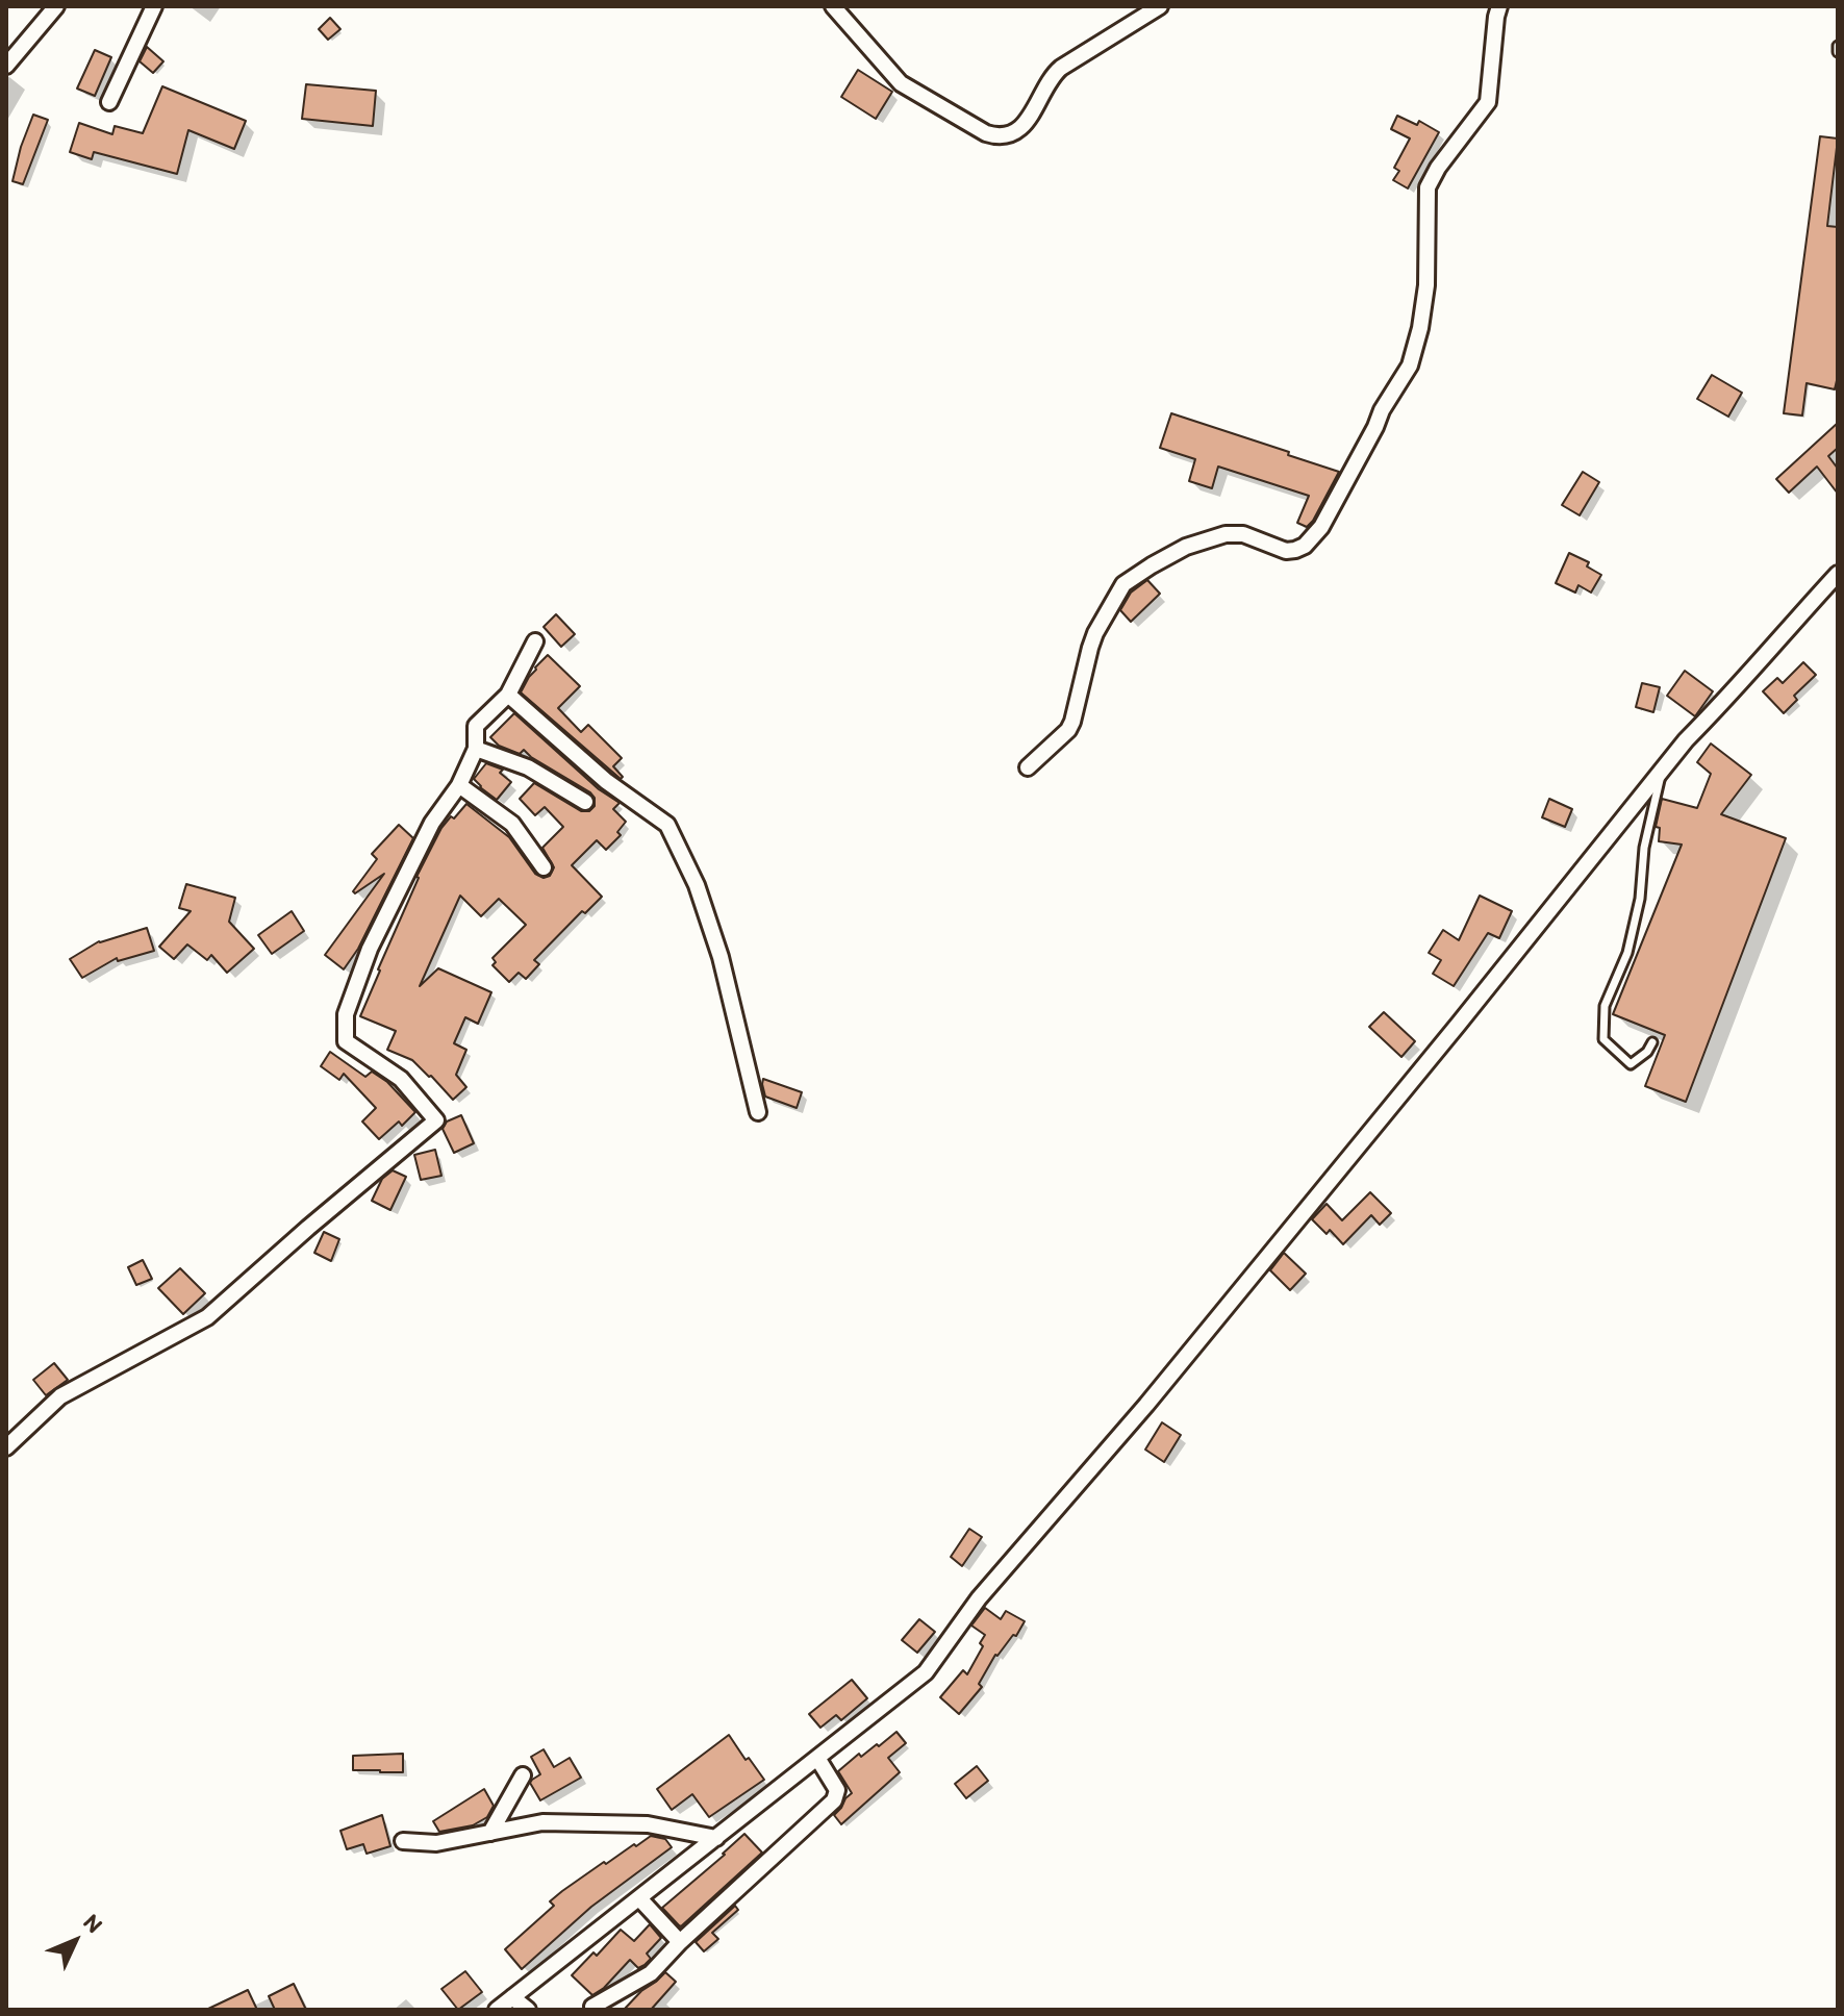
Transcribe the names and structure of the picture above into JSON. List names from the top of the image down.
{
  "north": "top right"
}
